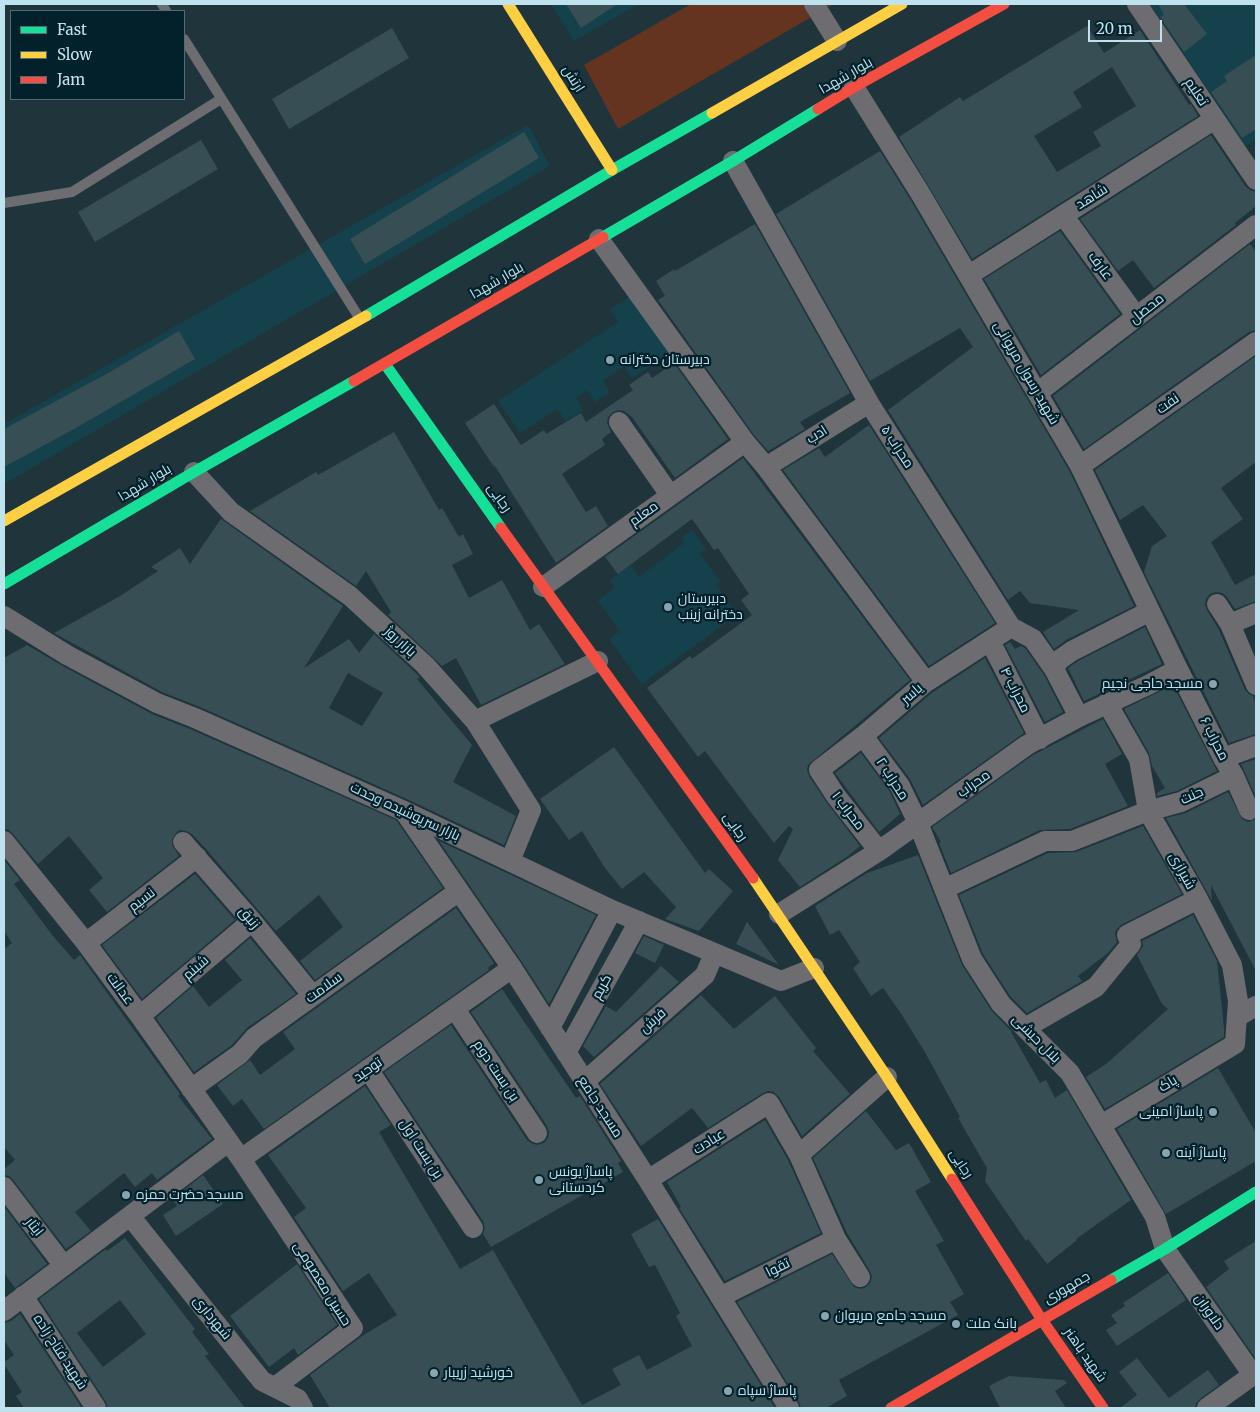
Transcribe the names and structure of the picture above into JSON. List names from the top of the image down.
{
  "streets": {
    "main road": [
      "بلوار شهدا",
      "ارتش",
      "رجایی",
      "جمهوری",
      "شهید باهنر"
    ],
    "street": [
      "تعلیم",
      "شاهد",
      "عارف",
      "محصل",
      "شهید رسول مریوانی",
      "نفت",
      "ادب",
      "محراب ۵",
      "معلم",
      "بازار روژ",
      "محراب ۴",
      "یاسر",
      "محراب ۶",
      "محراب ۲",
      "محراب",
      "جنت",
      "محراب ۱",
      "بازار سرپوشیده وحدت",
      "شیرازی",
      "نسیم",
      "زنبق",
      "شبنم",
      "کریم",
      "سلامت",
      "عدالت",
      "فرش",
      "بلال حبشی",
      "توحید",
      "بن بست دوم",
      "پاک",
      "مسجد جامع",
      "عبادت",
      "بن بست اول",
      "ایثار",
      "تقوا",
      "حسین معصومی",
      "دلاوران",
      "شهرداری",
      "شهید فتاح زاده"
    ]
  },
  "crossings": [
    ["بلوار شهدا", "شهید رسول مریوانی"],
    ["بلوار شهدا", "محراب ۵"],
    ["بلوار شهدا", "رجایی"],
    ["بلوار شهدا", "بازار روژ"],
    ["تعلیم", "شاهد"],
    ["شاهد", "عارف"],
    ["شاهد", "شهید رسول مریوانی"],
    ["عارف", "محصل"],
    ["محصل", "شهید رسول مریوانی"],
    ["شهید رسول مریوانی", "نفت"],
    ["شهید رسول مریوانی", "محراب ۶"],
    ["شهید رسول مریوانی", "محراب"],
    ["ادب", "محراب ۵"],
    ["محراب ۵", "یاسر"],
    ["محراب ۵", "محراب"],
    ["رجایی", "معلم"],
    ["رجایی", "محراب"],
    ["رجایی", "بازار سرپوشیده وحدت"],
    ["رجایی", "جمهوری"],
    ["رجایی", "شهید باهنر"],
    ["بازار روژ", "بازار سرپوشیده وحدت"],
    ["محراب ۴", "یاسر"],
    ["محراب ۴", "محراب"],
    ["یاسر", "محراب ۲"],
    ["یاسر", "محراب ۱"],
    ["محراب ۶", "محراب"],
    ["محراب ۶", "جنت"],
    ["محراب ۲", "محراب"],
    ["محراب ۲", "بلال حبشی"],
    ["محراب", "محراب ۱"],
    ["محراب", "شیرازی"],
    ["محراب", "بلال حبشی"],
    ["جنت", "شیرازی"],
    ["جنت", "بلال حبشی"],
    ["بازار سرپوشیده وحدت", "کریم"],
    ["بازار سرپوشیده وحدت", "فرش"],
    ["بازار سرپوشیده وحدت", "مسجد جامع"],
    ["شیرازی", "پاک"],
    ["نسیم", "زنبق"],
    ["نسیم", "عدالت"],
    ["زنبق", "شبنم"],
    ["زنبق", "سلامت"],
    ["شبنم", "عدالت"],
    ["کریم", "مسجد جامع"],
    ["سلامت", "عدالت"],
    ["سلامت", "مسجد جامع"],
    ["فرش", "مسجد جامع"],
    ["بلال حبشی", "پاک"],
    ["بلال حبشی", "جمهوری"],
    ["بلال حبشی", "دلاوران"],
    ["توحید", "بن بست دوم"],
    ["توحید", "مسجد جامع"],
    ["توحید", "بن بست اول"],
    ["توحید", "حسین معصومی"],
    ["مسجد جامع", "عبادت"],
    ["مسجد جامع", "تقوا"],
    ["حسین معصومی", "شهرداری"],
    ["جمهوری", "دلاوران"],
    ["جمهوری", "شهید باهنر"]
  ],
  "places": [
    "دبیرستان دخترانه",
    "دبیرستان دخترانه زینب",
    "مسجد حاجی نجیم",
    "پاساژ امینی",
    "پاساژ آینه",
    "پاساژ یونس کردستانی",
    "مسجد حضرت حمزه",
    "مسجد جامع مریوان",
    "بانک ملت",
    "خورشید زریبار",
    "پاساژ سپاه"
  ],
  "legend": ["Fast", "Slow", "Jam"],
  "scale_bar": "20 m"
}
